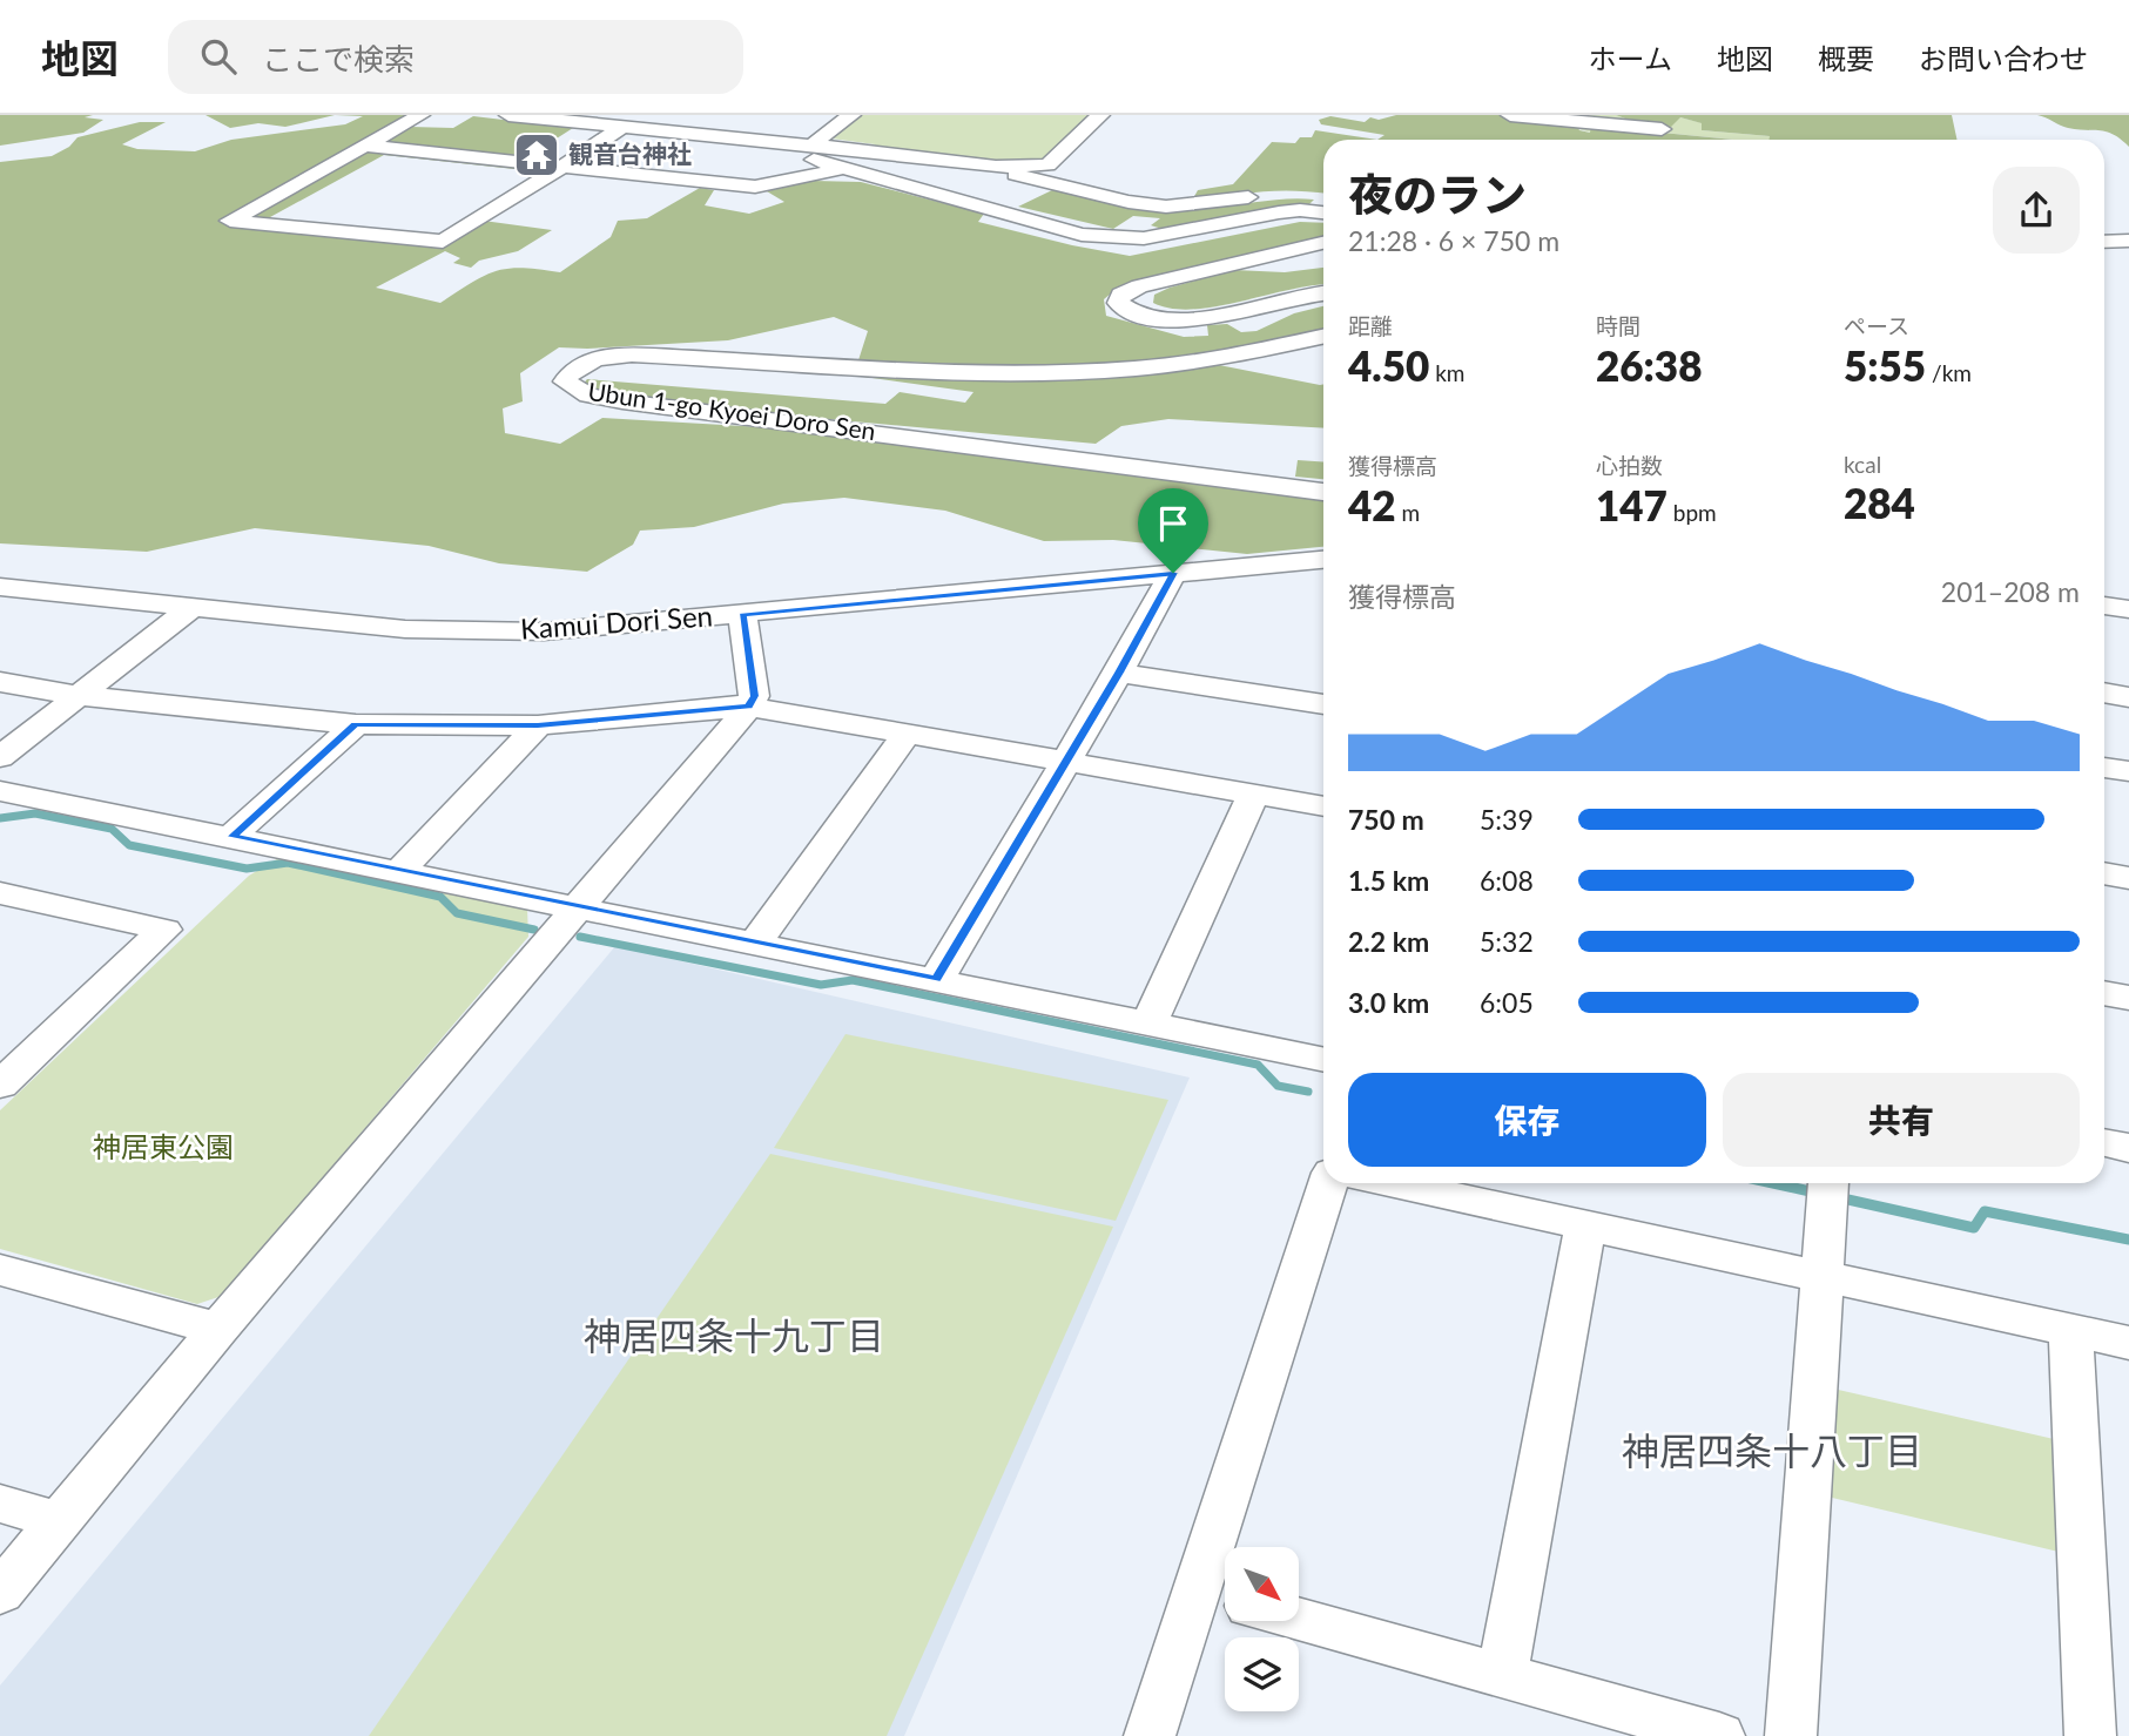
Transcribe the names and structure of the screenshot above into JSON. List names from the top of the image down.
{
  "streets": {
    "street": ["Ubun 1-go Kyoei Doro Sen", "Kamui Dori Sen"]
  },
  "districts": ["神居四条十九丁目", "神居四条十八丁目"],
  "parks": ["神居東公園"],
  "places": {
    "temple": ["観音台神社"]
  },
  "north": "bottom right",
  "page": {
    "header": "地図",
    "search": "ここで検索",
    "nav": [
      "ホーム",
      "地図",
      "概要",
      "お問い合わせ"
    ],
    "heading": ["夜のラン", "21:28 · 6 × 750 m"],
    "stats": [
      ["距離", "4.50 km"],
      ["時間", "26:38"],
      ["ペース", "5:55 /km"],
      ["獲得標高", "42 m"],
      ["心拍数", "147 bpm"],
      ["kcal", "284"]
    ],
    "chart": ["獲得標高", "201–208 m"],
    "list": [
      {
        "name": "750 m",
        "note": "5:39"
      },
      {
        "name": "1.5 km",
        "note": "6:08"
      },
      {
        "name": "2.2 km",
        "note": "5:32"
      },
      {
        "name": "3.0 km",
        "note": "6:05"
      }
    ],
    "buttons": ["保存", "共有"]
  }
}
